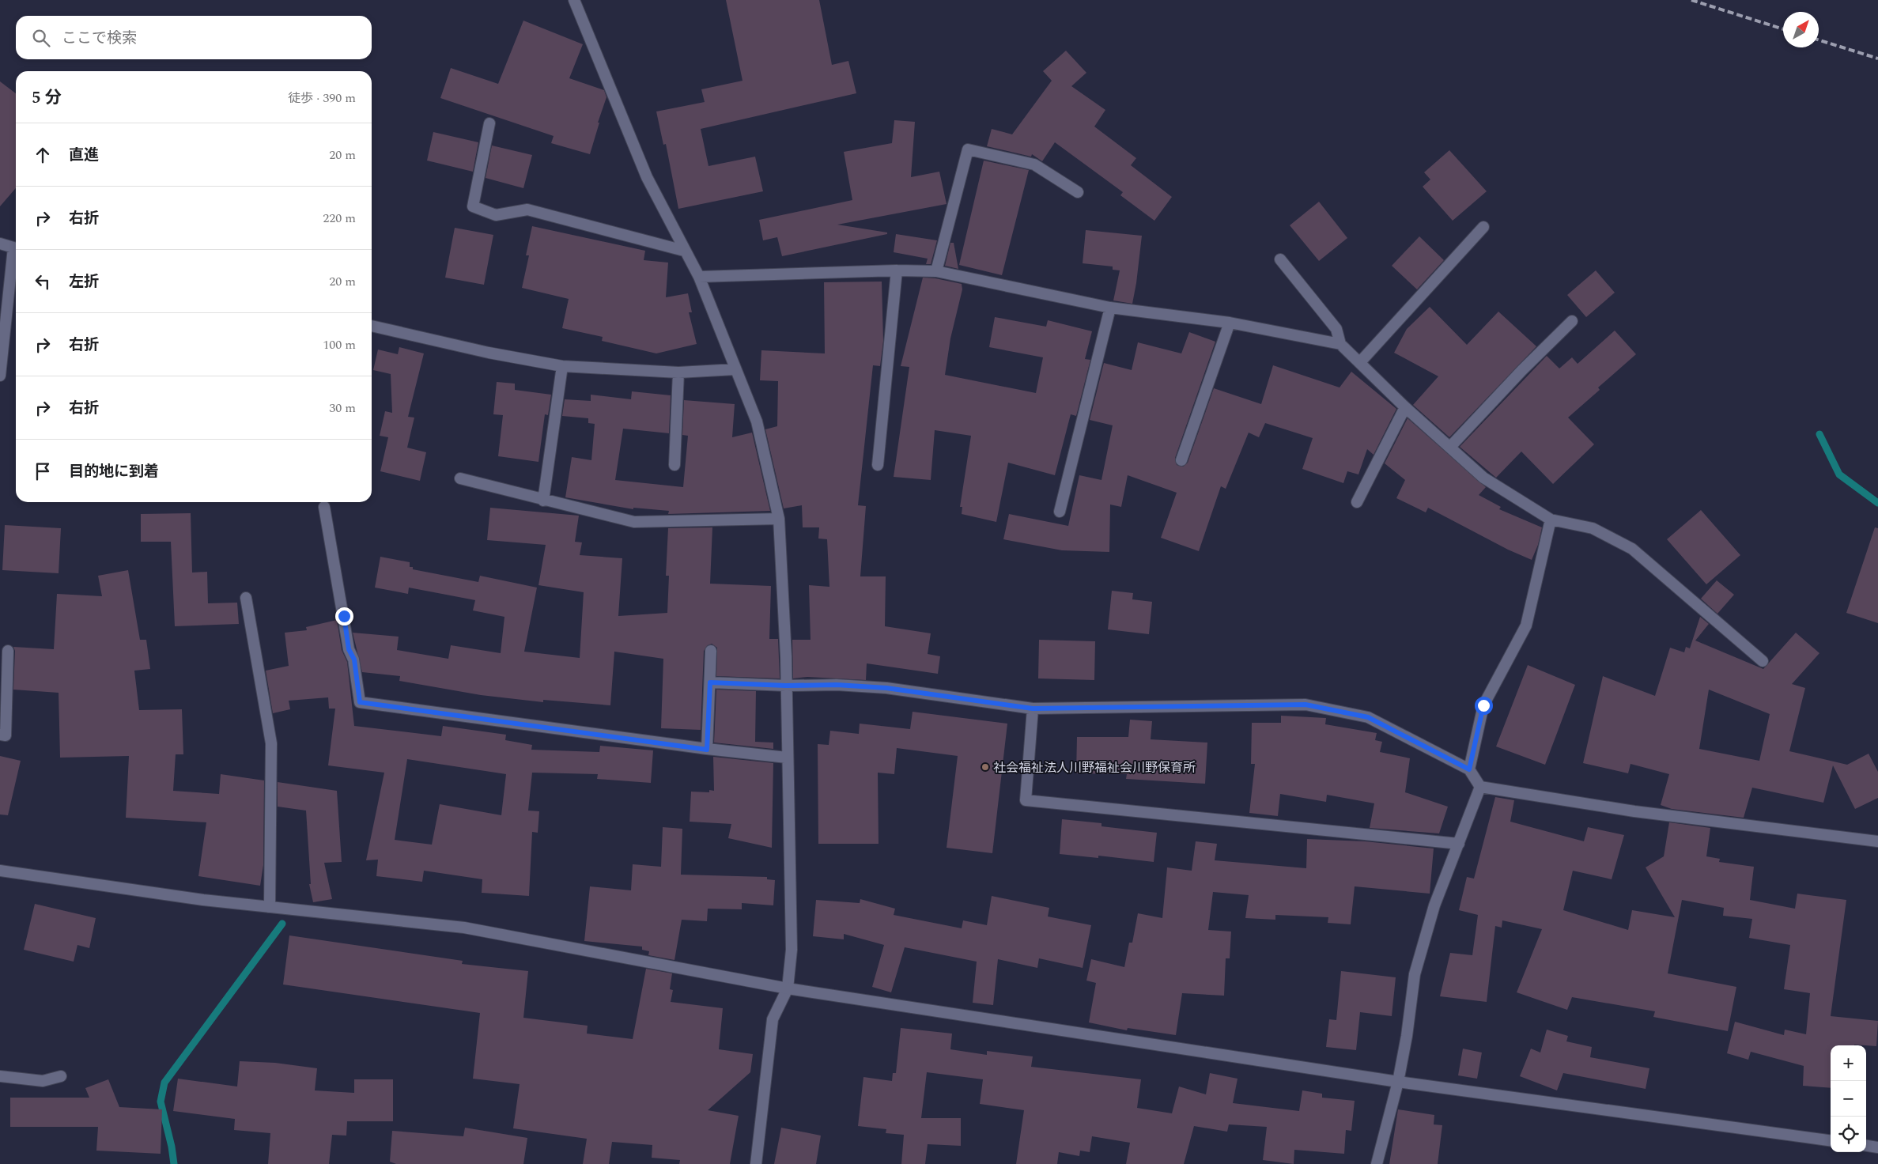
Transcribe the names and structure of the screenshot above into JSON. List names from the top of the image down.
{
  "places": ["社会福祉法人川野福祉会川野保育所"],
  "north": "top right",
  "page": {
    "search": "ここで検索",
    "heading": ["5 分", "徒歩 · 390 m"],
    "list": [
      ["直進", "20 m"],
      ["右折", "220 m"],
      ["左折", "20 m"],
      ["右折", "100 m"],
      ["右折", "30 m"],
      "目的地に到着"
    ],
    "map_buttons": ["+", "−"]
  }
}
